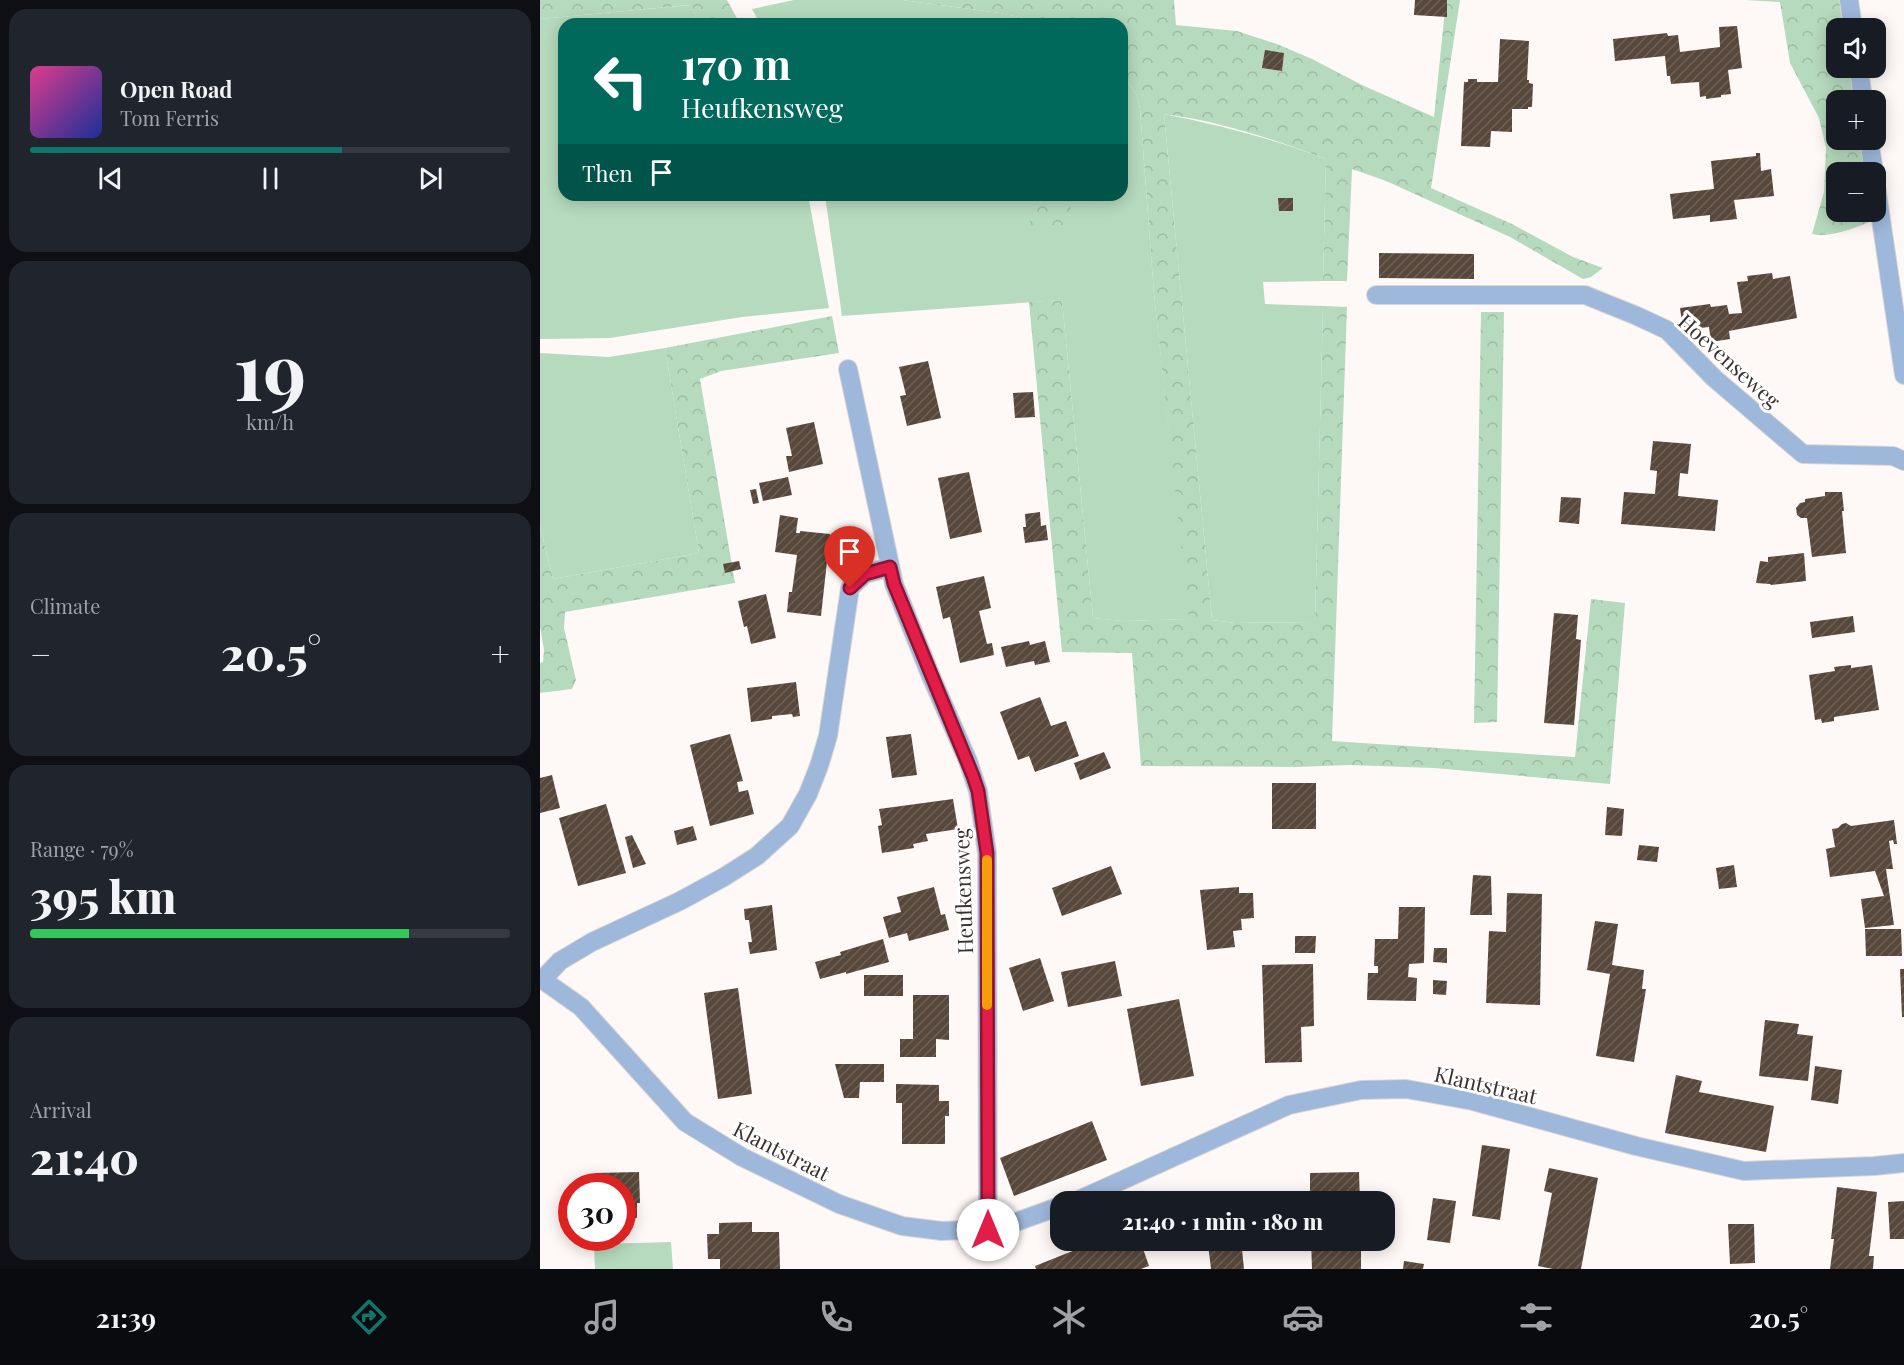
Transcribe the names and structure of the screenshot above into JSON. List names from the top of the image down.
{
  "streets": {
    "street": ["Hoevenseweg", "Heufkensweg", "Klantstraat"]
  },
  "crossings": [
    ["Heufkensweg", "Klantstraat"]
  ],
  "page": {
    "map_buttons": ["+", "−"],
    "turn": ["170 m", "Heufkensweg"],
    "song": ["Open Road", "Tom Ferris"],
    "then": "Then",
    "tile": [
      ["19", "km/h"],
      "Climate",
      ["Range · 79%", "395 km"],
      ["Arrival", "21:40"]
    ],
    "heat": ["−", "20.5°", "+"],
    "limit": "30",
    "trip": "21:40 · 1 min · 180 m",
    "tabs": ["21:39", "20.5°"]
  }
}
